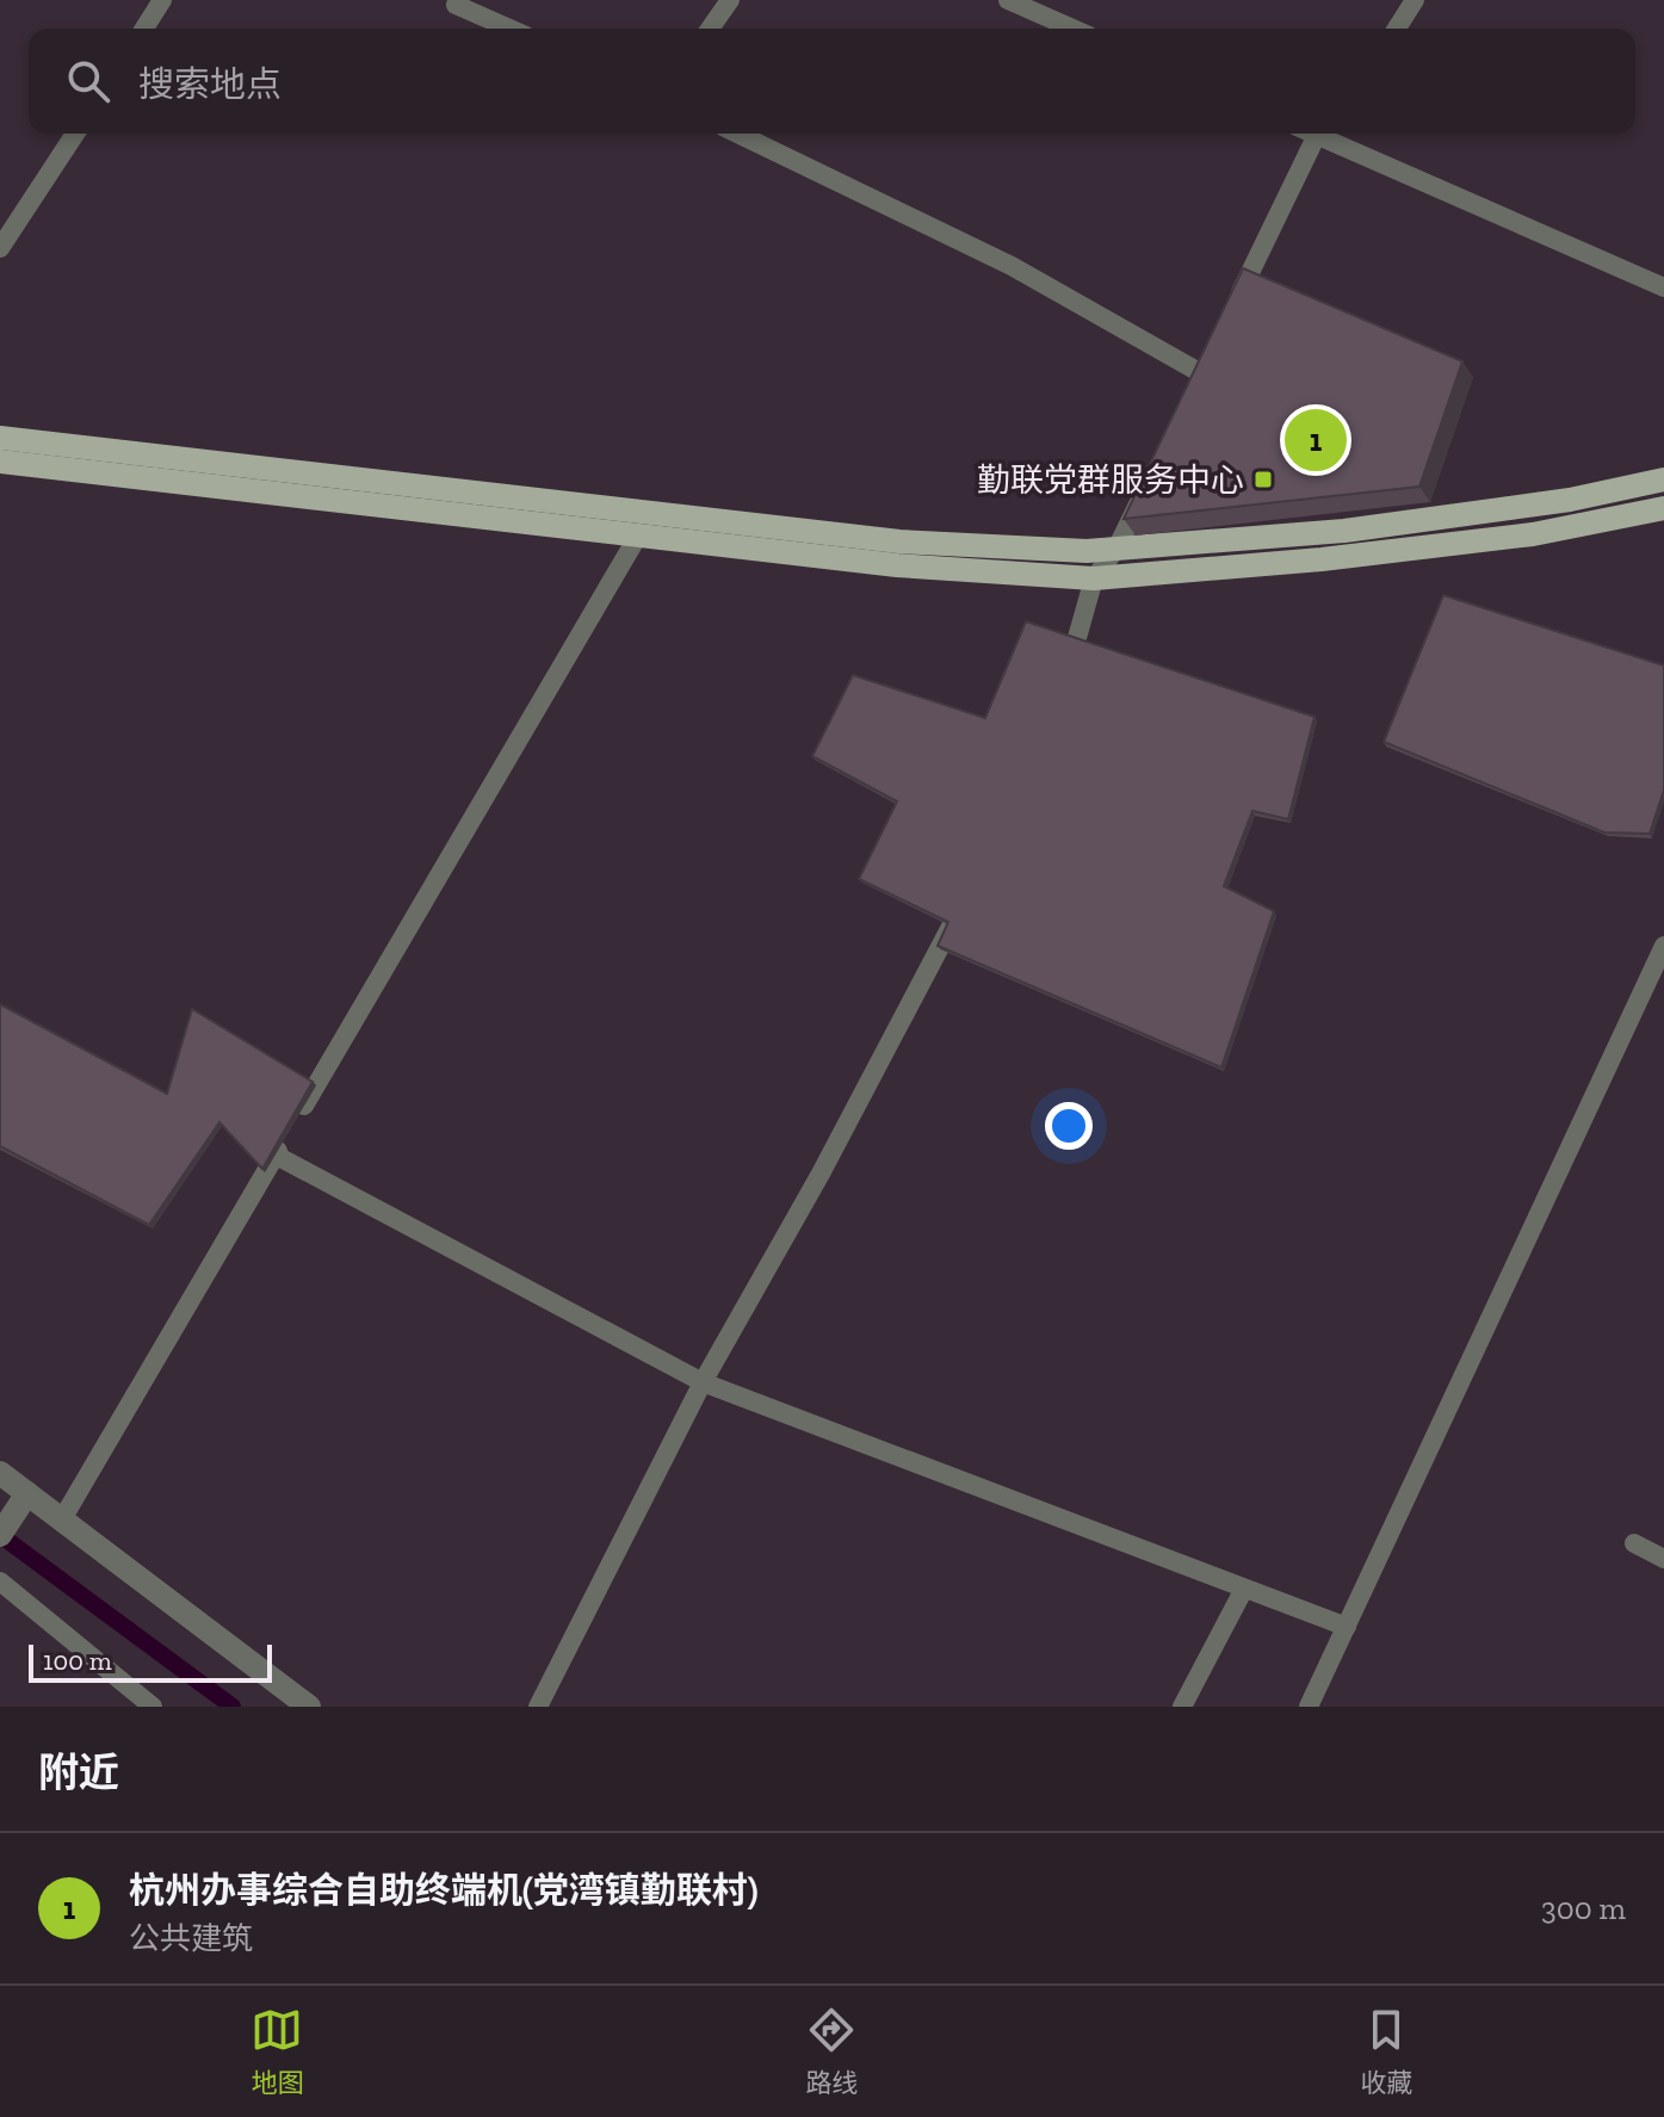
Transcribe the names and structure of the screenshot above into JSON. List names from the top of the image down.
{
  "places": {
    "transit": ["勤联党群服务中心"]
  },
  "scale_bar": "100 m",
  "page": {
    "search": "搜索地点",
    "pins": "1",
    "scale": "100 m",
    "heading": "附近",
    "list": [
      {
        "mark": "1",
        "name": "杭州办事综合自助终端机(党湾镇勤联村)",
        "note": "公共建筑",
        "value": "300 m"
      }
    ],
    "nav": ["地图", "路线", "收藏"]
  }
}
